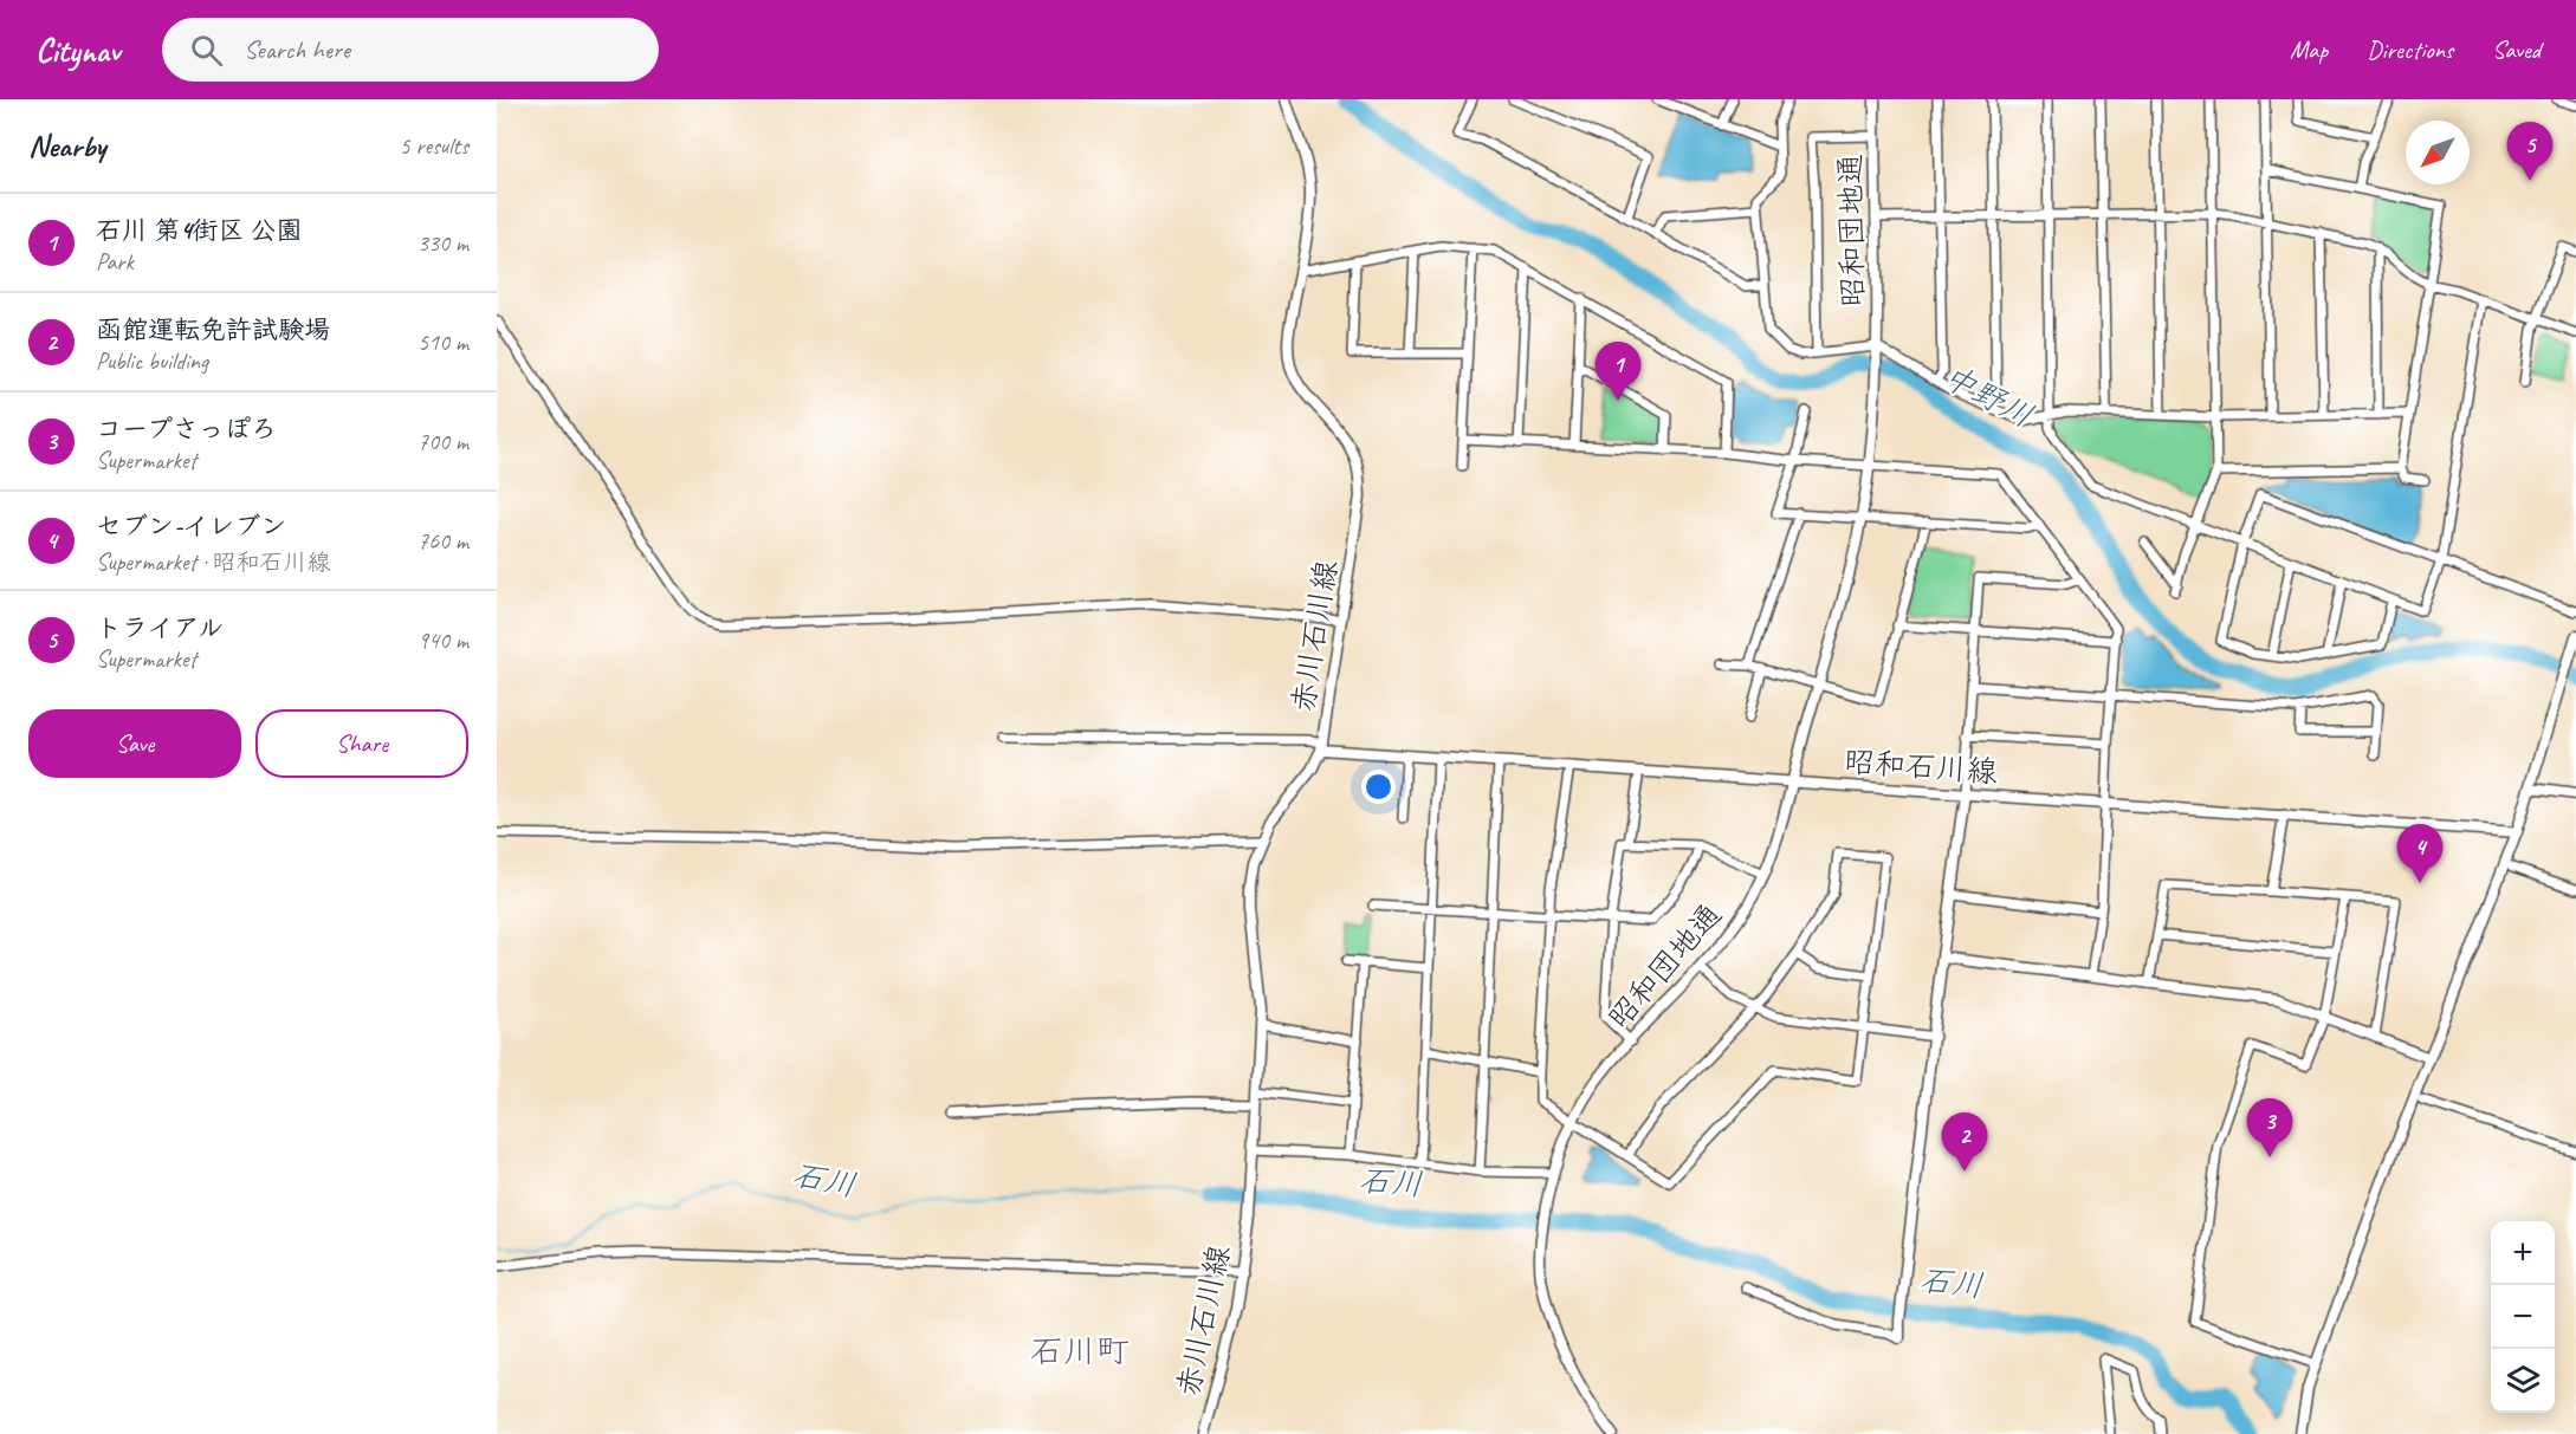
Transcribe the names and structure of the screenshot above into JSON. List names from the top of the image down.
{
  "streets": {
    "street": ["昭和団地通", "赤川石川線", "昭和石川線"]
  },
  "crossings": [
    ["昭和団地通", "昭和石川線"],
    ["赤川石川線", "昭和石川線"]
  ],
  "districts": ["石川町"],
  "water": ["中野川", "石川"],
  "north": "bottom left",
  "page": {
    "header": "Citynav",
    "search": "Search here",
    "nav": ["Map", "Directions", "Saved"],
    "heading": ["Nearby", "5 results"],
    "pins": [
      "5",
      "1",
      "4",
      "3",
      "2"
    ],
    "list": [
      {
        "mark": "1",
        "name": "石川 第4街区 公園",
        "note": "Park",
        "value": "330 m"
      },
      {
        "mark": "2",
        "name": "函館運転免許試験場",
        "note": "Public building",
        "value": "510 m"
      },
      {
        "mark": "3",
        "name": "コープさっぽろ",
        "note": "Supermarket",
        "value": "700 m"
      },
      {
        "mark": "4",
        "name": "セブン-イレブン",
        "note": "Supermarket · 昭和石川線",
        "value": "760 m"
      },
      {
        "mark": "5",
        "name": "トライアル",
        "note": "Supermarket",
        "value": "940 m"
      }
    ],
    "buttons": ["Save", "Share"],
    "map_buttons": ["+", "−"]
  }
}
